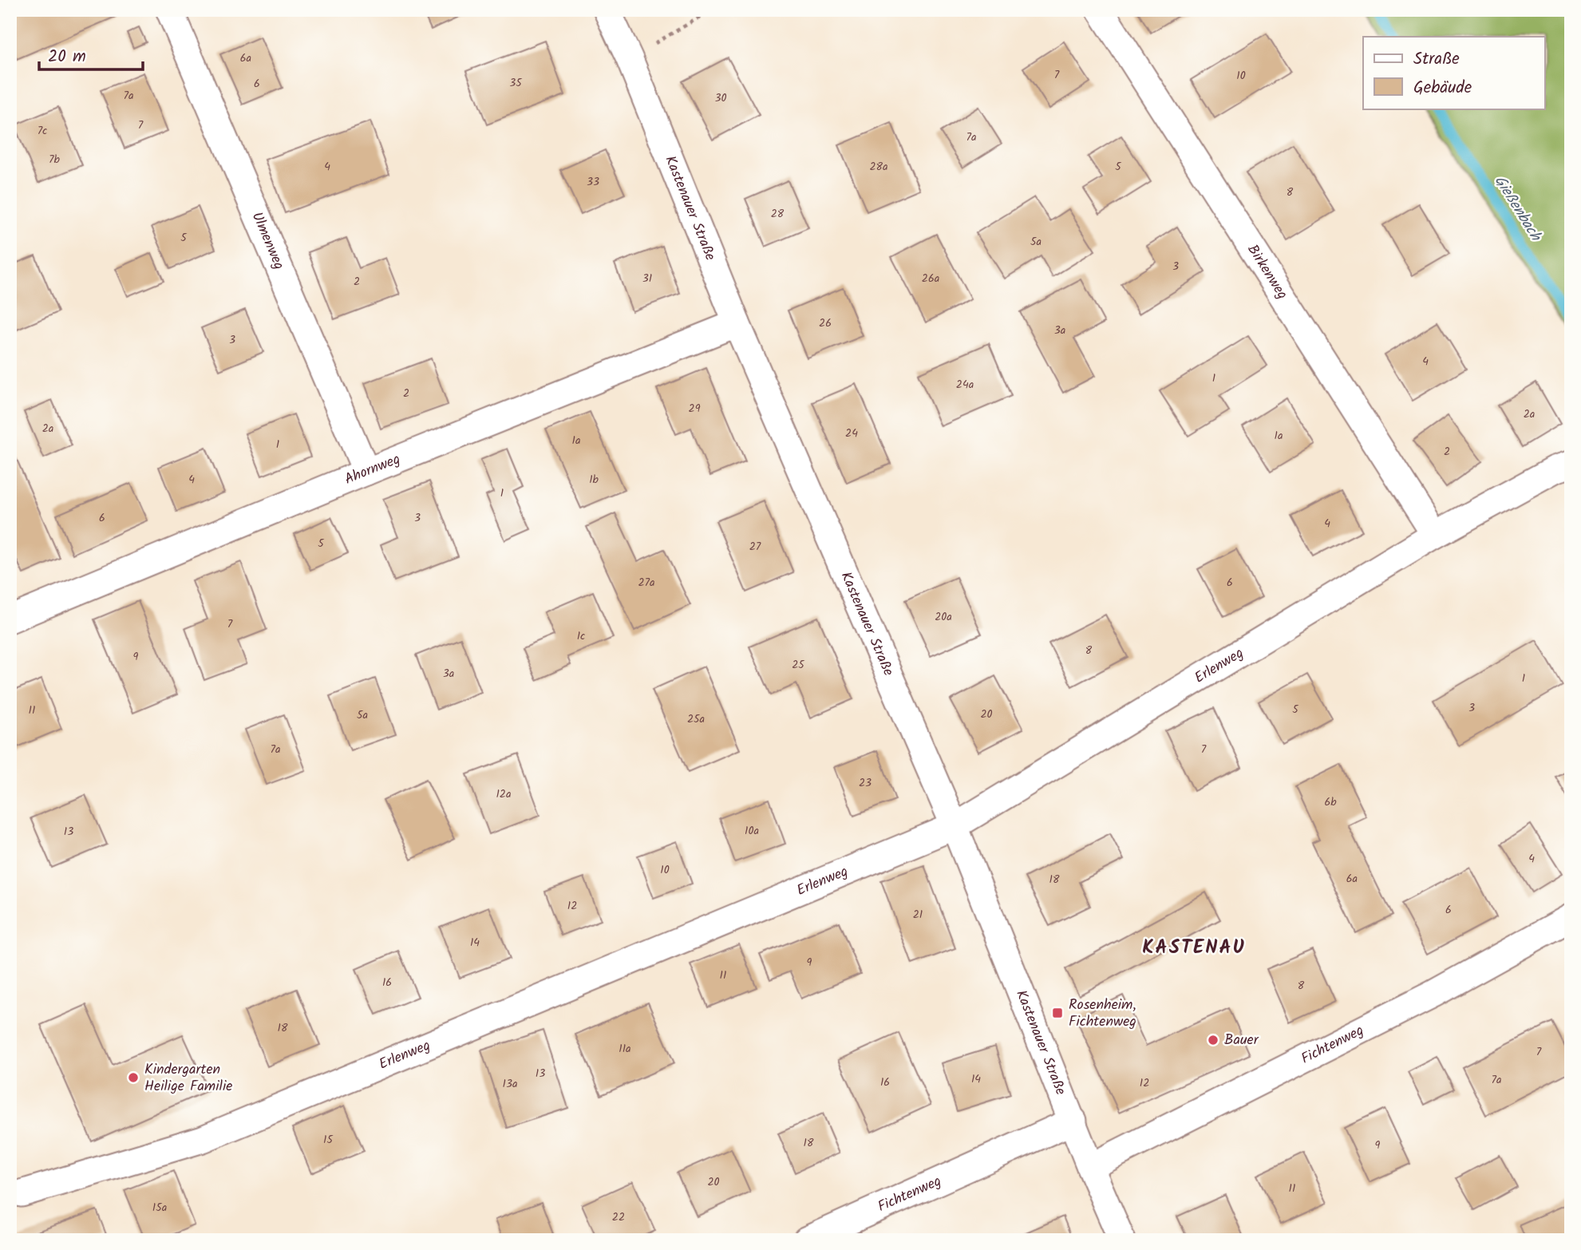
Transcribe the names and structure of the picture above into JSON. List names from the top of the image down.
{
  "streets": {
    "street": [
      "Kastenauer Straße",
      "Ulmenweg",
      "Birkenweg",
      "Ahornweg",
      "Erlenweg",
      "Fichtenweg"
    ]
  },
  "crossings": [
    ["Kastenauer Straße", "Ahornweg"],
    ["Kastenauer Straße", "Erlenweg"],
    ["Kastenauer Straße", "Fichtenweg"],
    ["Ulmenweg", "Ahornweg"],
    ["Birkenweg", "Erlenweg"]
  ],
  "districts": ["KASTENAU"],
  "water": ["Gießenbach"],
  "places": {
    "transit": ["Rosenheim, Fichtenweg"],
    "other": ["Bauer", "Kindergarten Heilige Familie"]
  },
  "house_numbers": [
    "6a",
    "7",
    "10",
    "35",
    "6",
    "7a",
    "30",
    "7",
    "7c",
    "7a",
    "7b",
    "4",
    "28a",
    "5",
    "33",
    "8",
    "28",
    "5",
    "5a",
    "3",
    "31",
    "26a",
    "2",
    "26",
    "3a",
    "3",
    "4",
    "1",
    "24a",
    "2",
    "29",
    "2a",
    "2a",
    "24",
    "1a",
    "1a",
    "1",
    "2",
    "4",
    "1b",
    "1",
    "6",
    "3",
    "4",
    "5",
    "27",
    "27a",
    "6",
    "20a",
    "7",
    "1c",
    "8",
    "9",
    "25",
    "3a",
    "1",
    "3",
    "5",
    "11",
    "20",
    "5a",
    "25a",
    "7a",
    "7",
    "23",
    "12a",
    "6b",
    "10a",
    "13",
    "4",
    "10",
    "6a",
    "18",
    "12",
    "6",
    "21",
    "14",
    "9",
    "11",
    "16",
    "8",
    "18",
    "11a",
    "7",
    "13",
    "14",
    "7a",
    "16",
    "12",
    "13a",
    "15",
    "18",
    "9",
    "20",
    "11",
    "15a",
    "22"
  ],
  "legend": ["Straße", "Gebäude"],
  "scale_bar": "20 m"
}
